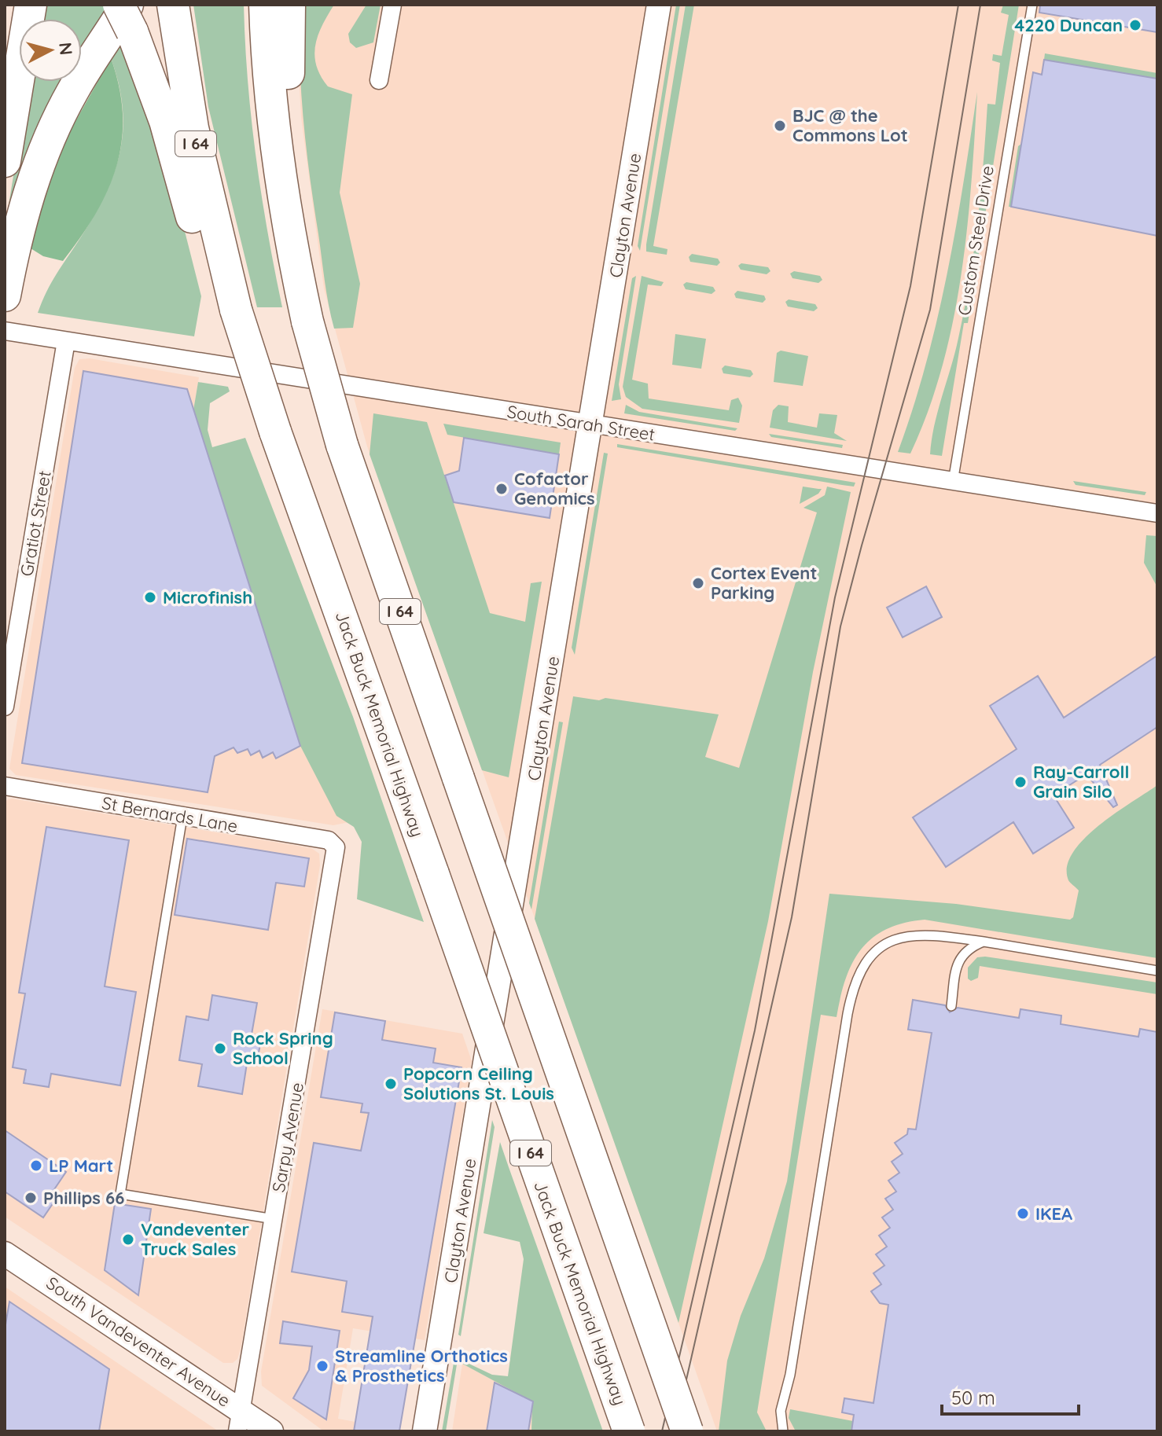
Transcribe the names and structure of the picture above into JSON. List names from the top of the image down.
{
  "streets": {
    "highway": ["I 64", "Jack Buck Memorial Highway"],
    "street": [
      "Clayton Avenue",
      "South Sarah Street",
      "Gratiot Street",
      "St Bernards Lane",
      "Sarpy Avenue",
      "South Vandeventer Avenue"
    ],
    "lane": ["Custom Steel Drive"]
  },
  "crossings": [
    ["Clayton Avenue", "South Sarah Street"],
    ["Custom Steel Drive", "South Sarah Street"],
    ["South Sarah Street", "Gratiot Street"],
    ["St Bernards Lane", "Sarpy Avenue"],
    ["Sarpy Avenue", "South Vandeventer Avenue"]
  ],
  "places": [
    "4220 Duncan",
    "BJC @ the Commons Lot",
    "Cofactor Genomics",
    "Cortex Event Parking",
    "Microfinish",
    "Ray-Carroll Grain Silo",
    "Rock Spring School",
    "Popcorn Ceiling Solutions St. Louis",
    "LP Mart",
    "Phillips 66",
    "IKEA",
    "Vandeventer Truck Sales",
    "Streamline Orthotics & Prosthetics"
  ],
  "scale_bar": "50 m",
  "north": "right"
}
